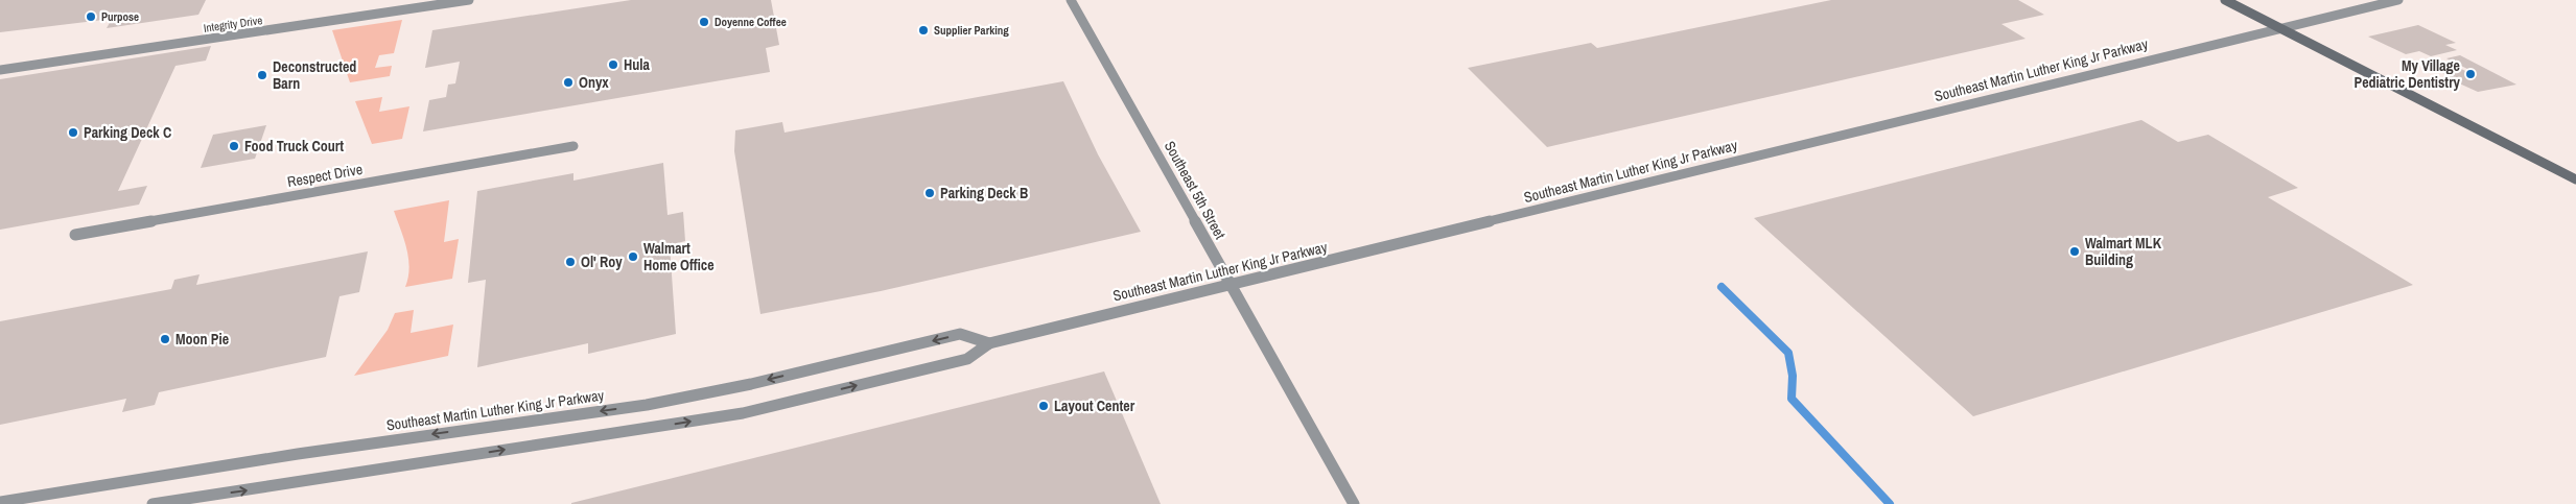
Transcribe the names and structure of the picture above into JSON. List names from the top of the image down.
{
  "streets": {
    "street": [
      "Integrity Drive",
      "Southeast Martin Luther King Jr Parkway",
      "Respect Drive",
      "Southeast 5th Street"
    ]
  },
  "crossings": [
    ["Southeast Martin Luther King Jr Parkway", "Southeast 5th Street"]
  ],
  "places": [
    "Purpose",
    "Doyenne Coffee",
    "Supplier Parking",
    "Hula",
    "My Village Pediatric Dentistry",
    "Deconstructed Barn",
    "Onyx",
    "Parking Deck C",
    "Food Truck Court",
    "Parking Deck B",
    "Walmart MLK Building",
    "Walmart Home Office",
    "Ol' Roy",
    "Moon Pie",
    "Layout Center"
  ]
}
